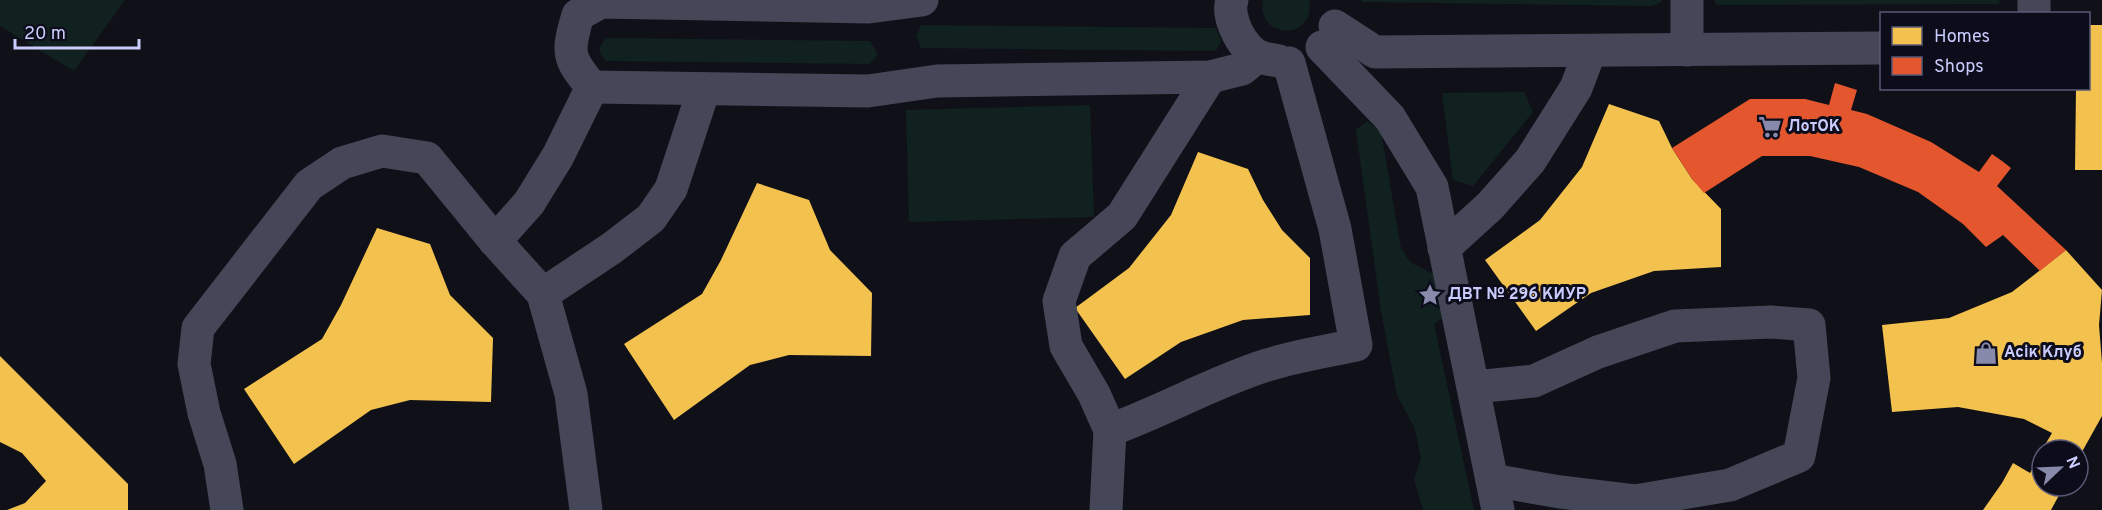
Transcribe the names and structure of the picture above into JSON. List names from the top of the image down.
{
  "places": {
    "supermarket": ["ЛотОК"],
    "place": ["ДВТ № 296 КИУР"],
    "shop": ["Асік Клуб"]
  },
  "legend": ["Homes", "Shops"],
  "scale_bar": "20 m",
  "north": "top right"
}
